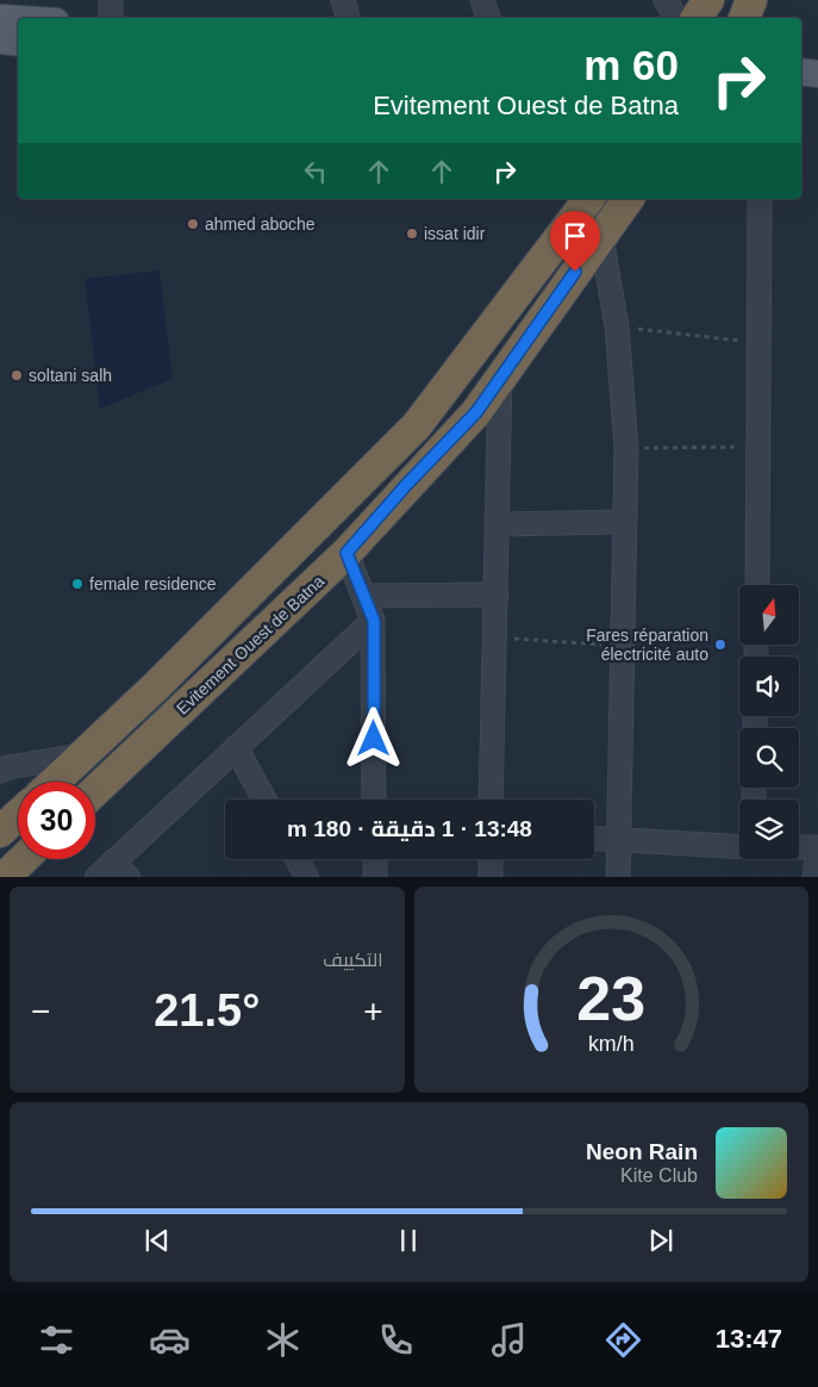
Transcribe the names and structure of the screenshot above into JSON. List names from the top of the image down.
{
  "streets": {
    "highway": ["Evitement Ouest de Batna"]
  },
  "places": [
    "ahmed aboche",
    "issat idir",
    "soltani salh",
    "female residence",
    "Fares réparation électricité auto"
  ],
  "north": "top",
  "page": {
    "turn": ["60 m", "Evitement Ouest de Batna"],
    "limit": "30",
    "trip": "13:48 · 1 دقيقة · 180 m",
    "tile": "التكييف",
    "heat": ["−", "21.5°", "+"],
    "song": ["Neon Rain", "Kite Club"],
    "tabs": "13:47",
    "gauge": ["23", "km/h"]
  }
}
